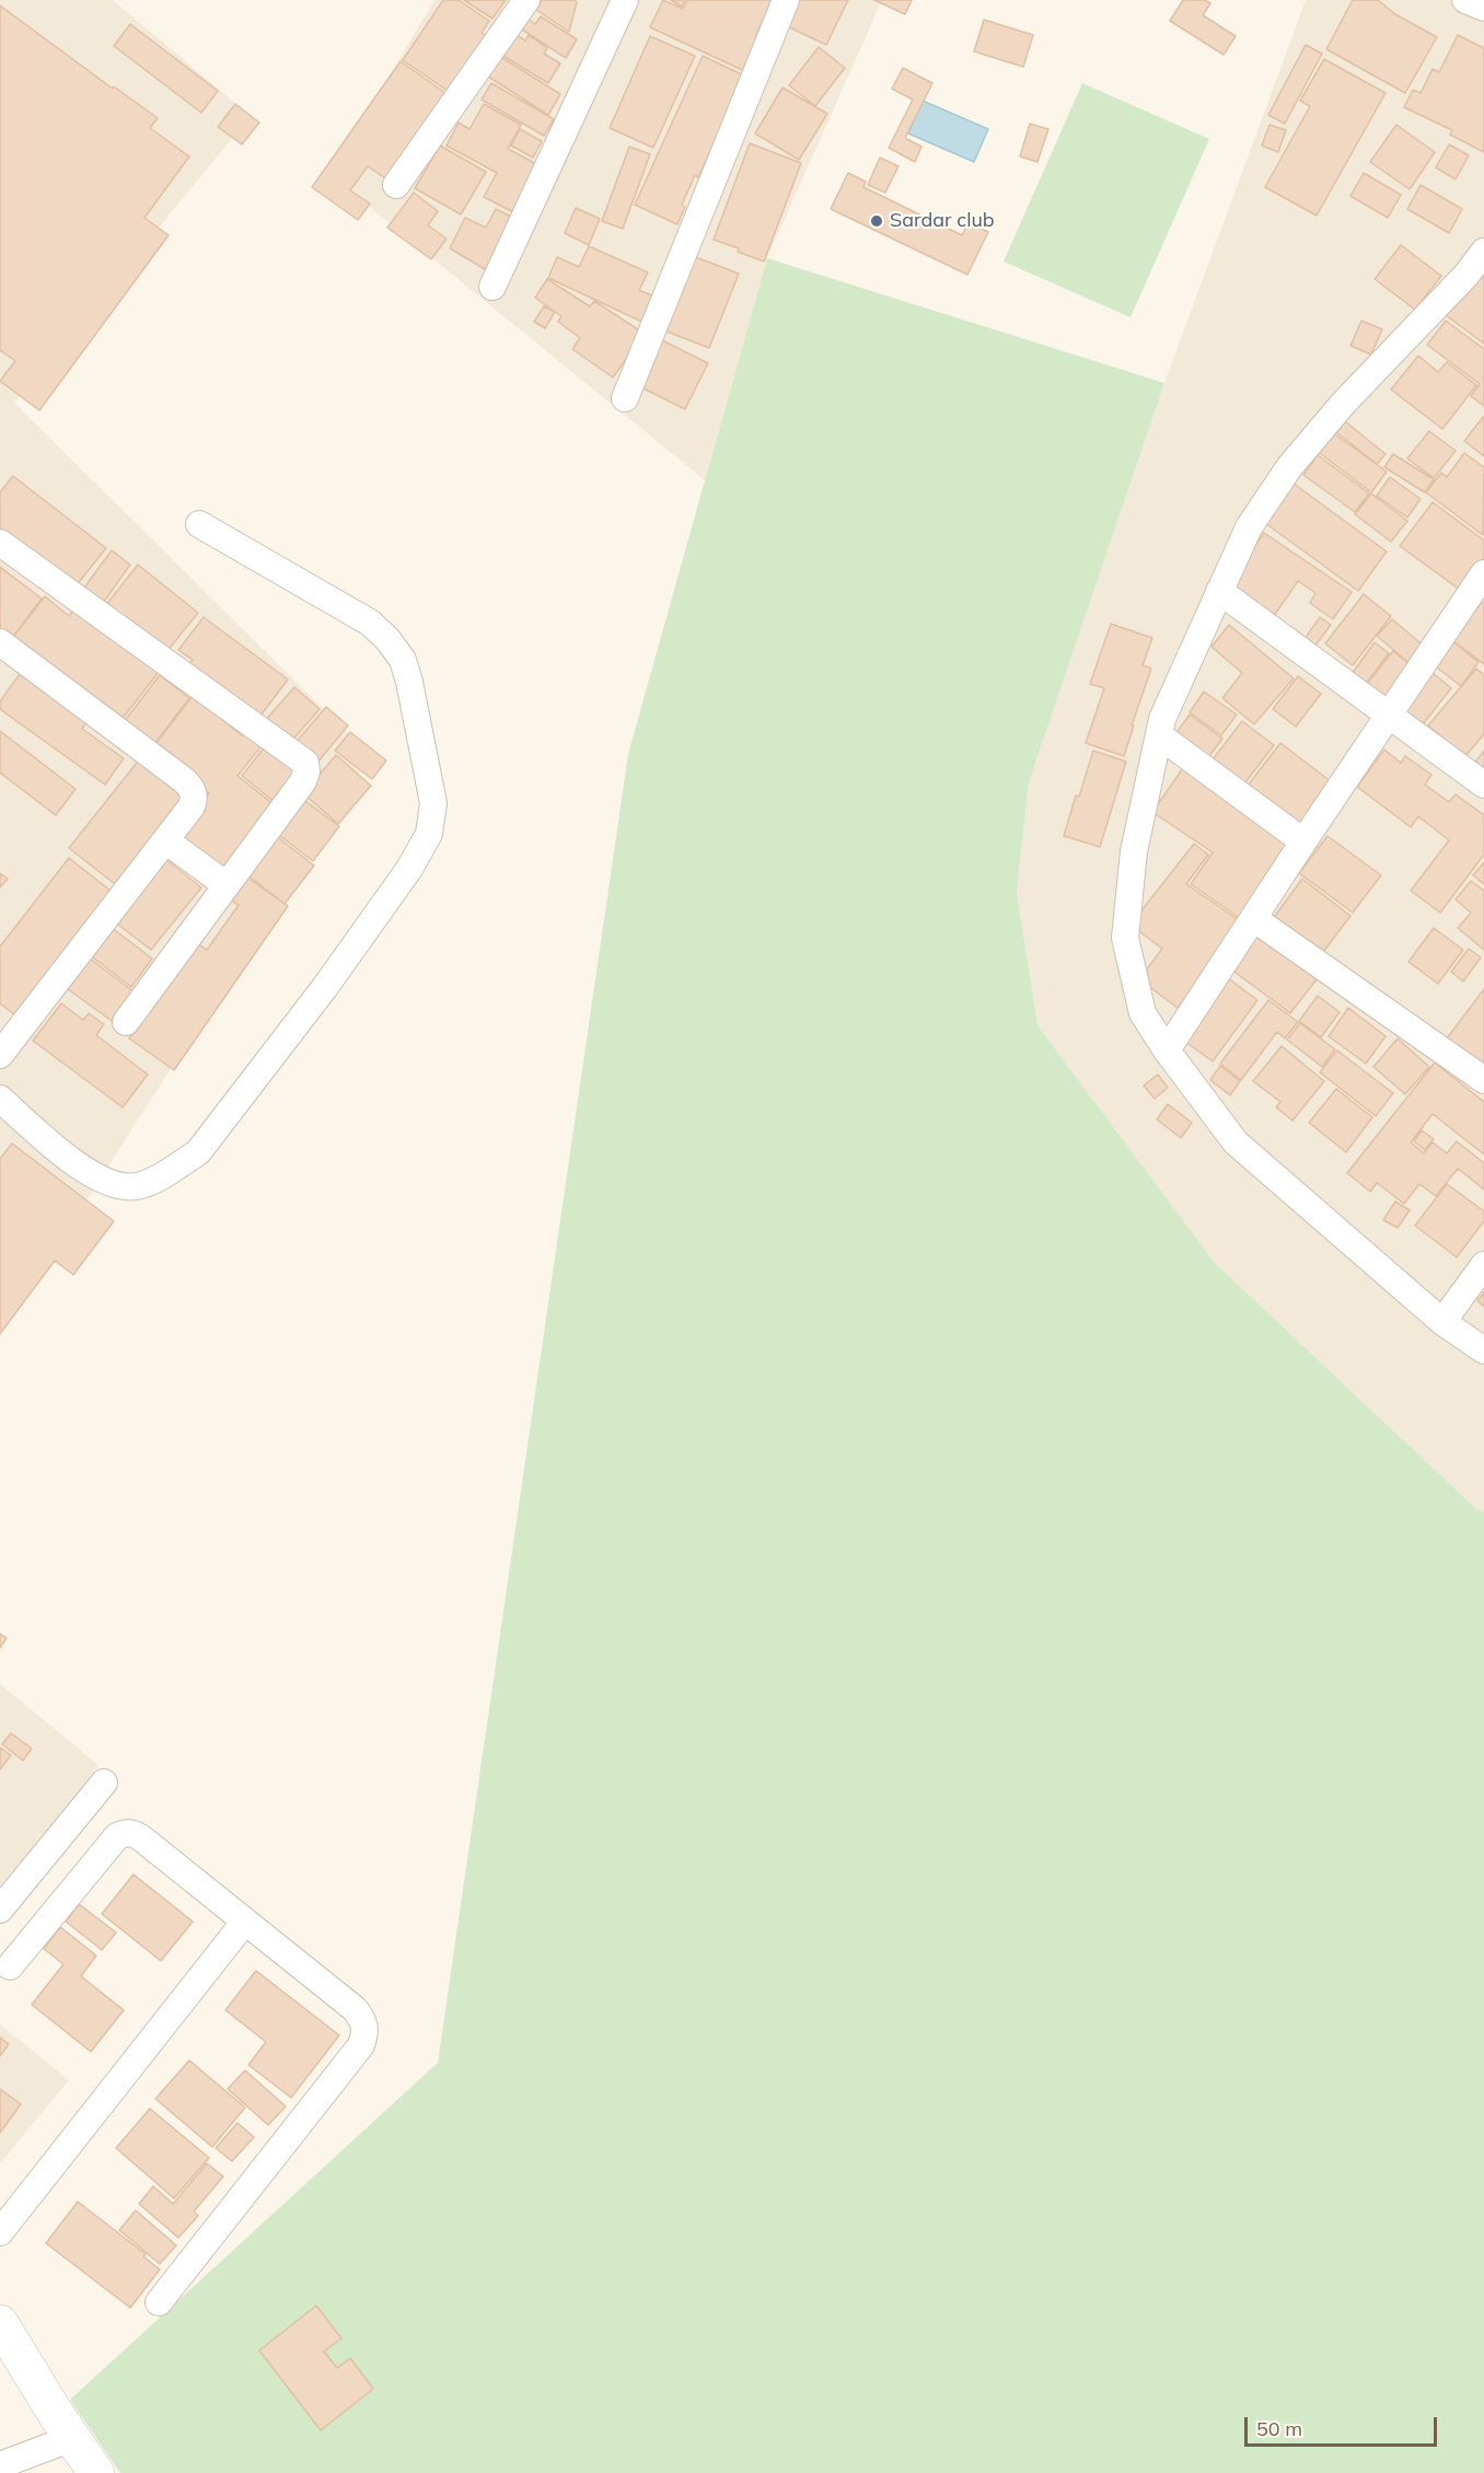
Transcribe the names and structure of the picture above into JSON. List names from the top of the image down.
{
  "places": ["Sardar club"],
  "scale_bar": "50 m"
}
